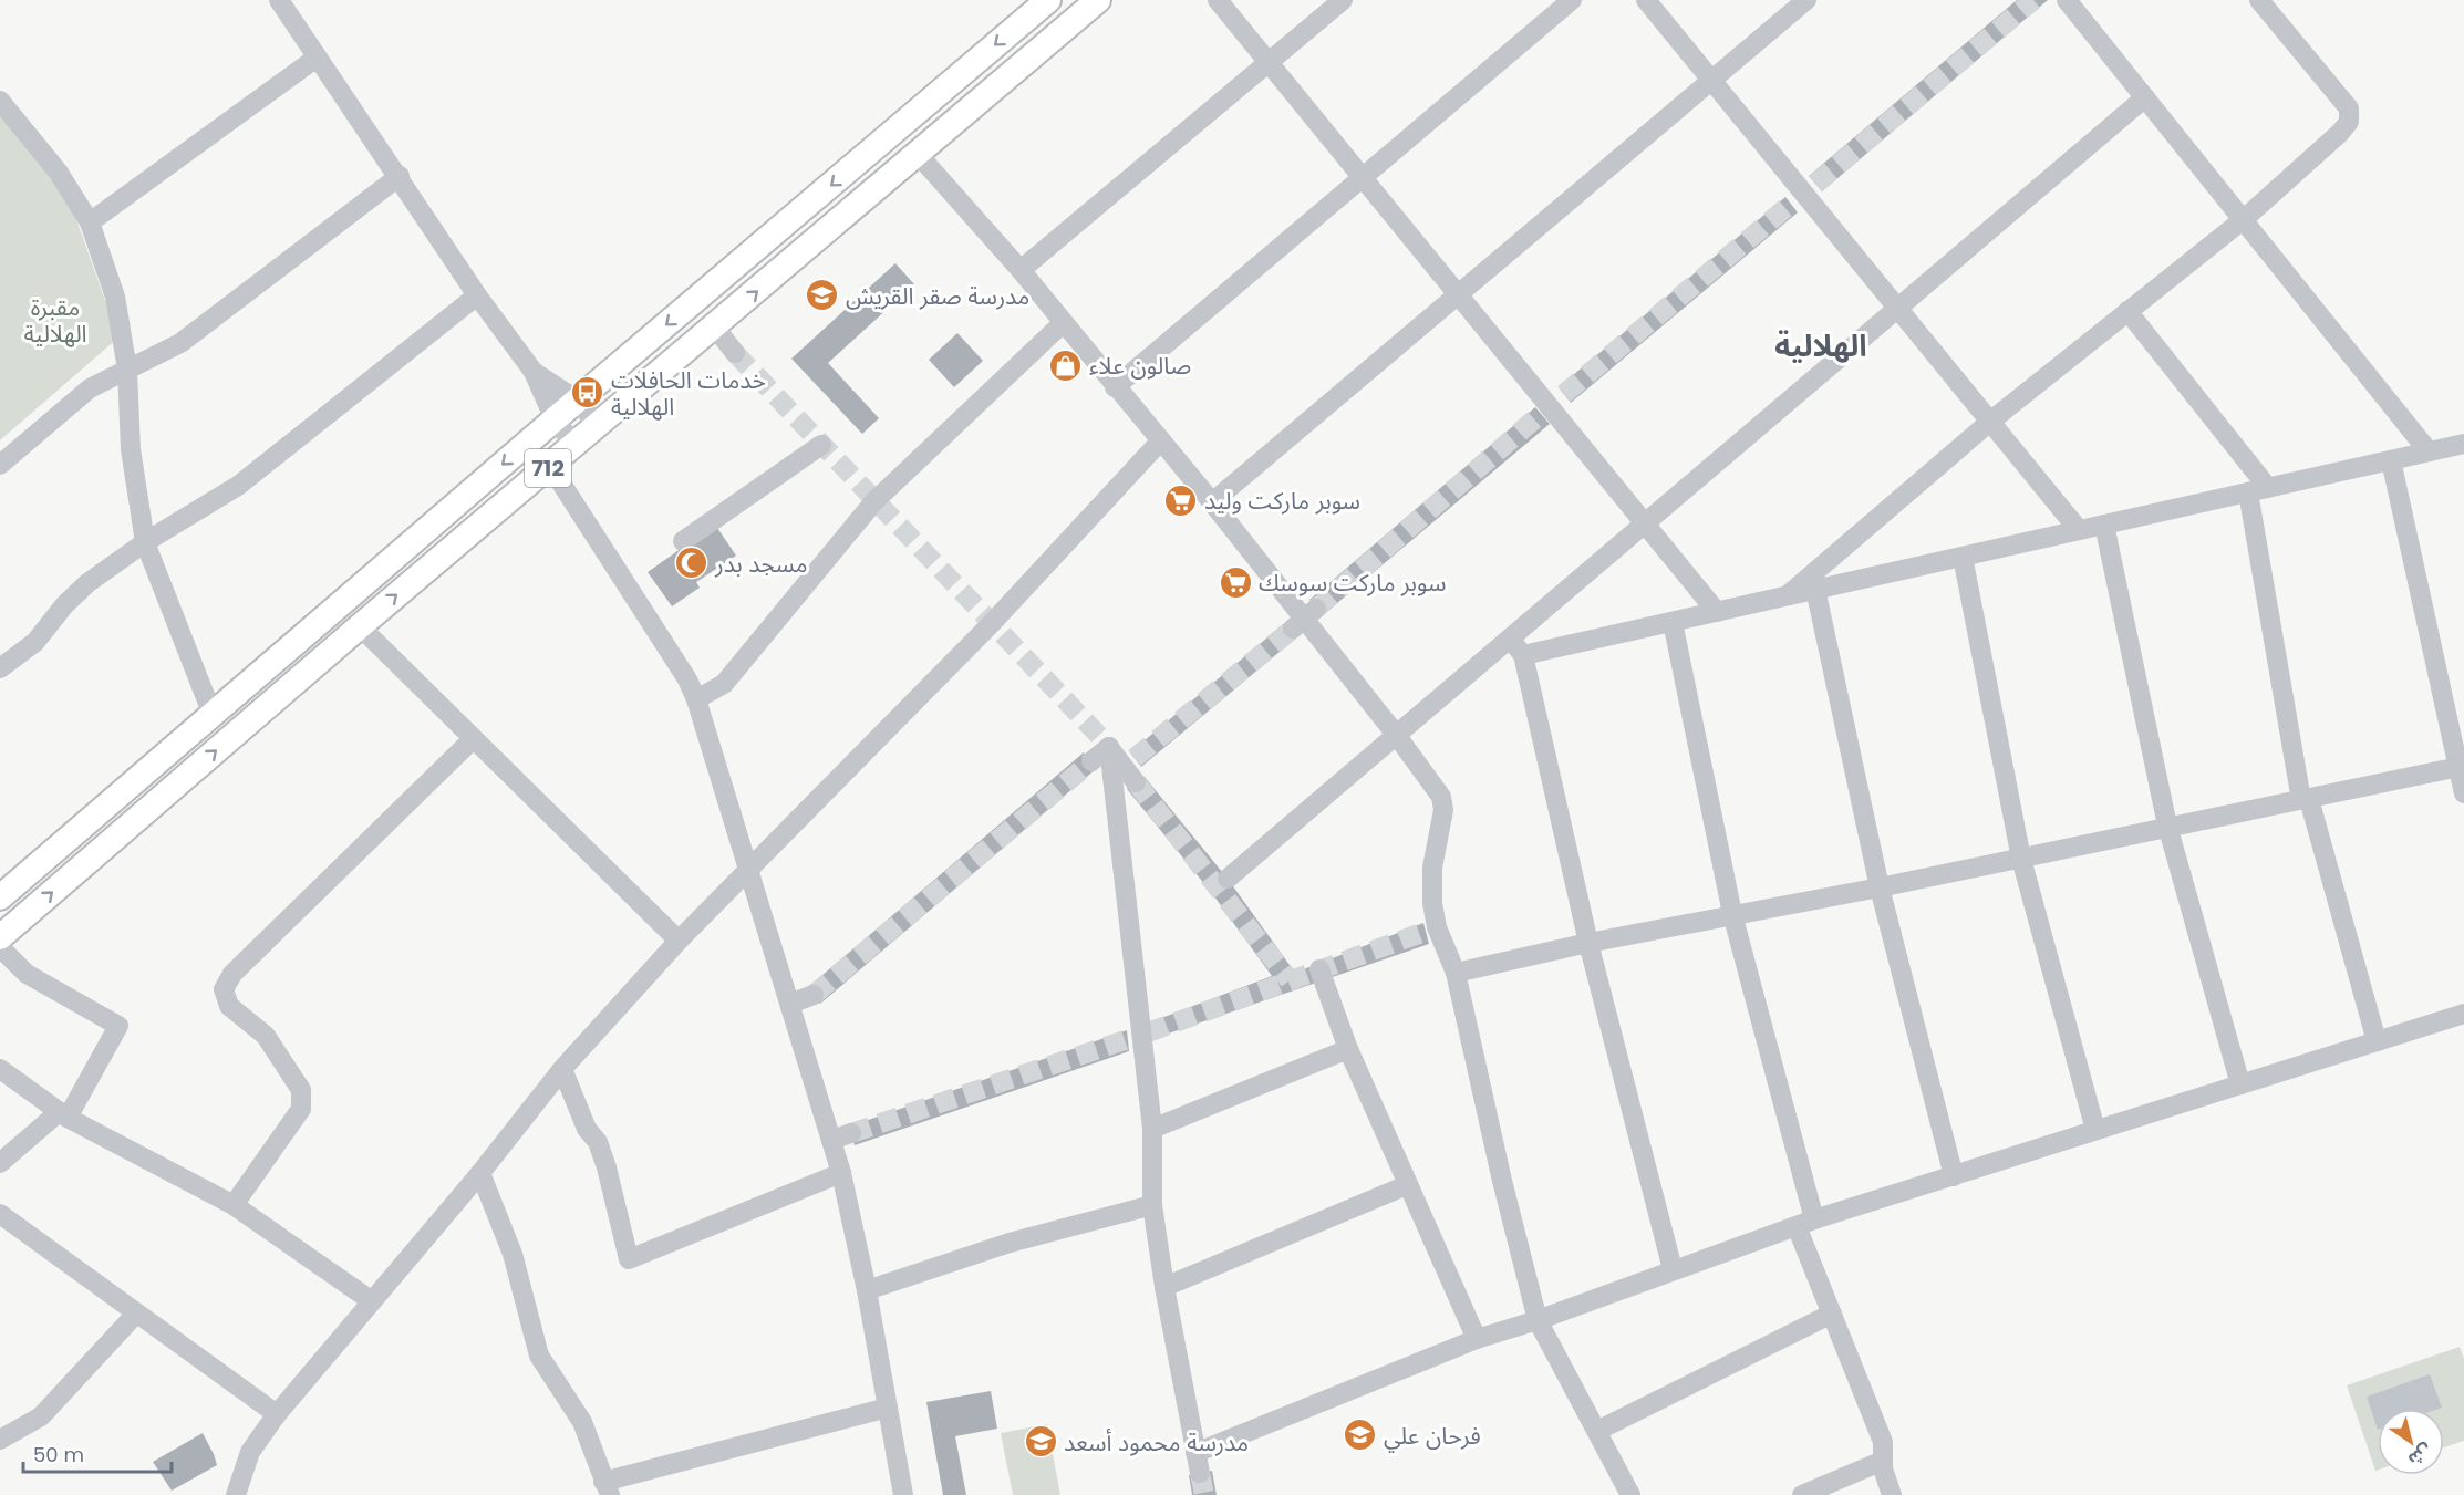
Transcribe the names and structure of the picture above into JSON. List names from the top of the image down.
{
  "streets": {
    "main road": ["712"]
  },
  "districts": ["الهلالية"],
  "parks": ["مقبرة الهلالية"],
  "places": {
    "school or university": ["مدرسة صقر القريش", "فرحان علي", "مدرسة محمود أسعد"],
    "shop": ["صالون علاء"],
    "bus stop": ["خدمات الحافلات الهلالية"],
    "supermarket": ["سوبر ماركت وليد", "سوبر ماركت سوسك"],
    "mosque": ["مسجد بدر"]
  },
  "scale_bar": "50 m",
  "north": "bottom right"
}
